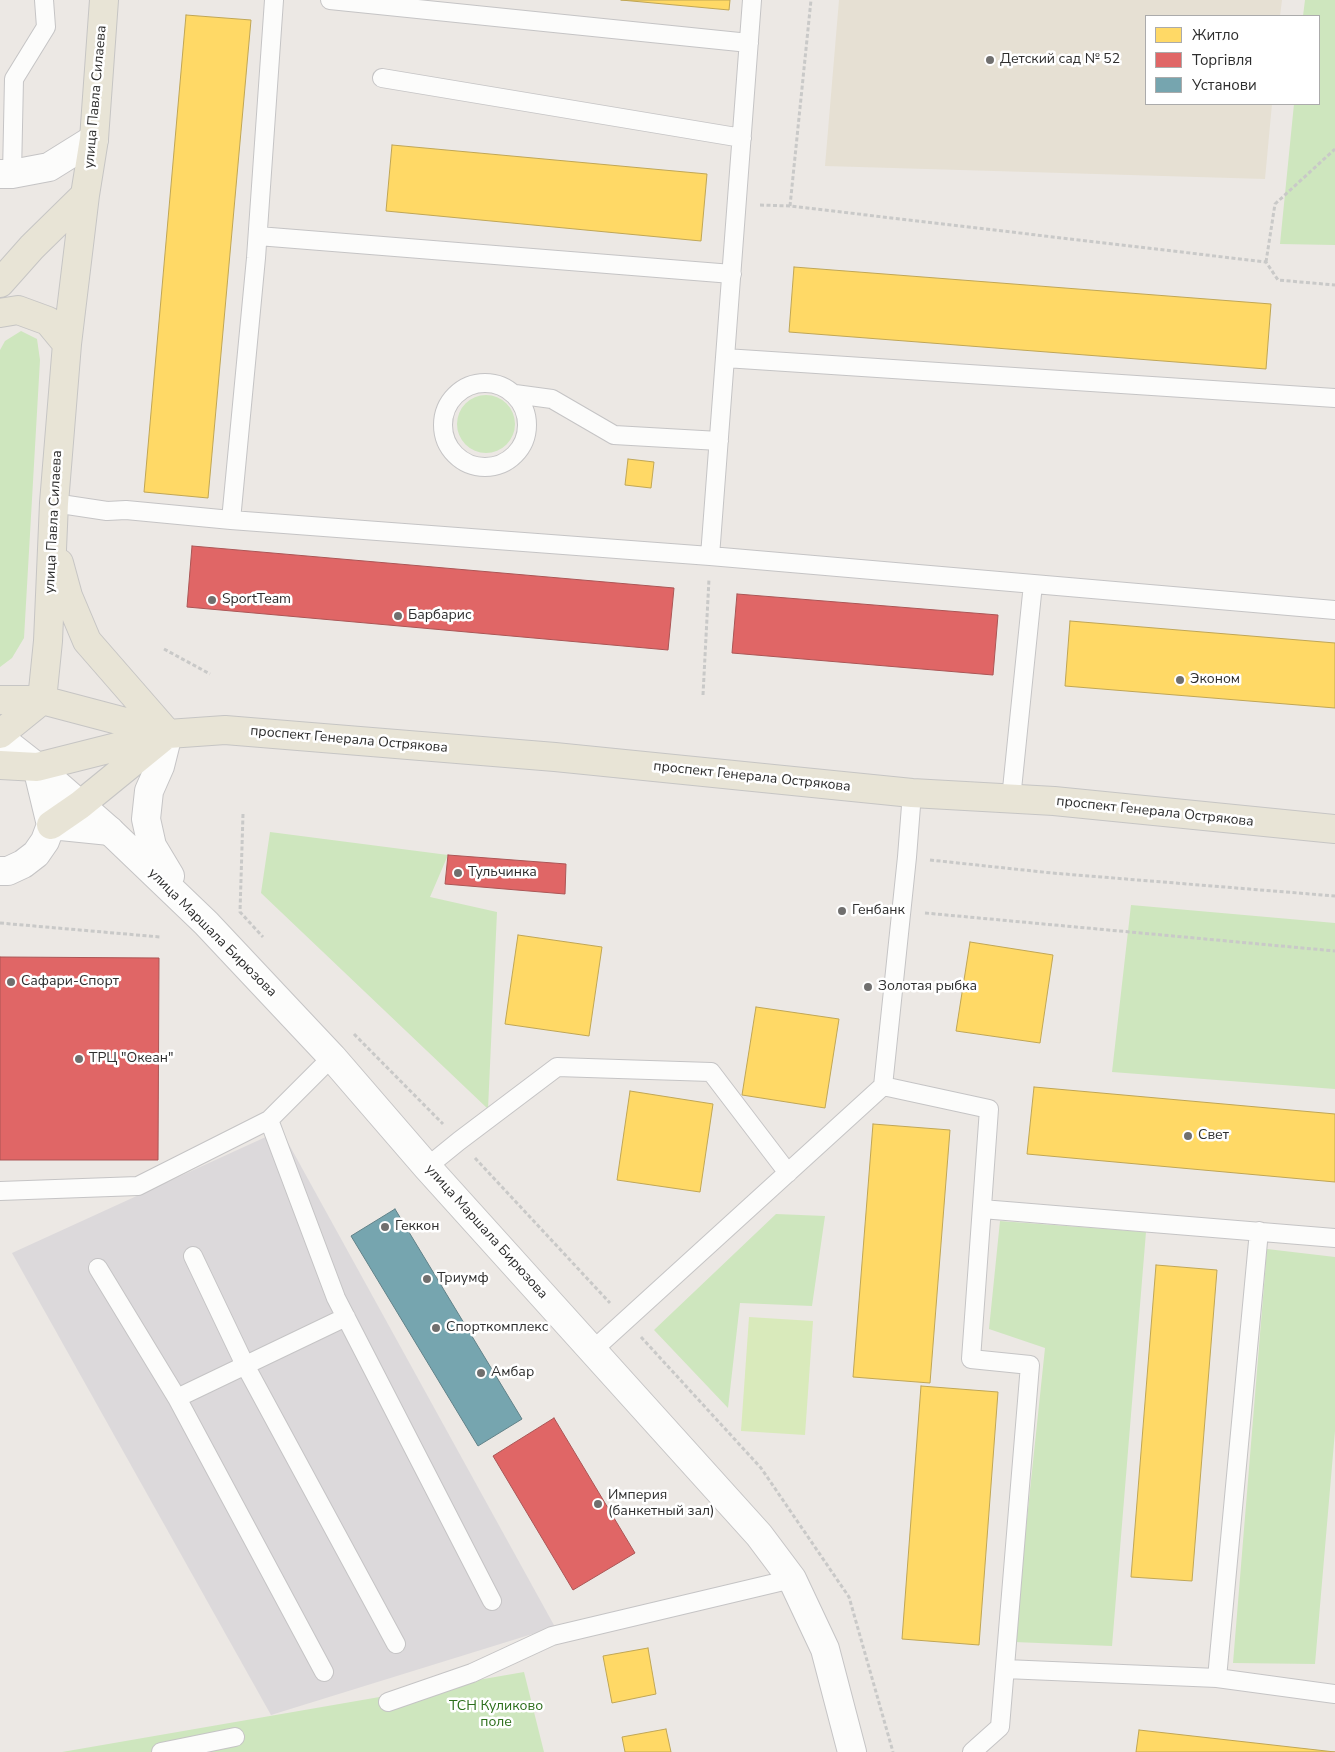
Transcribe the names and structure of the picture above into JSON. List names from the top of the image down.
{
  "streets": {
    "main road": ["улица Павла Силаева", "проспект Генерала Острякова", "улица Маршала Бирюзова"]
  },
  "crossings": [
    ["улица Павла Силаева", "проспект Генерала Острякова"],
    ["проспект Генерала Острякова", "улица Маршала Бирюзова"]
  ],
  "parks": ["ТСН Куликово поле"],
  "places": [
    "Детский сад № 52",
    "SportTeam",
    "Барбарис",
    "Эконом",
    "Тульчинка",
    "Генбанк",
    "Сафари-Спорт",
    "Золотая рыбка",
    "ТРЦ \"Океан\"",
    "Свет",
    "Геккон",
    "Триумф",
    "Спорткомплекс",
    "Амбар",
    "Империя (банкетный зал)"
  ],
  "legend": ["Житло", "Торгівля", "Установи"]
}
